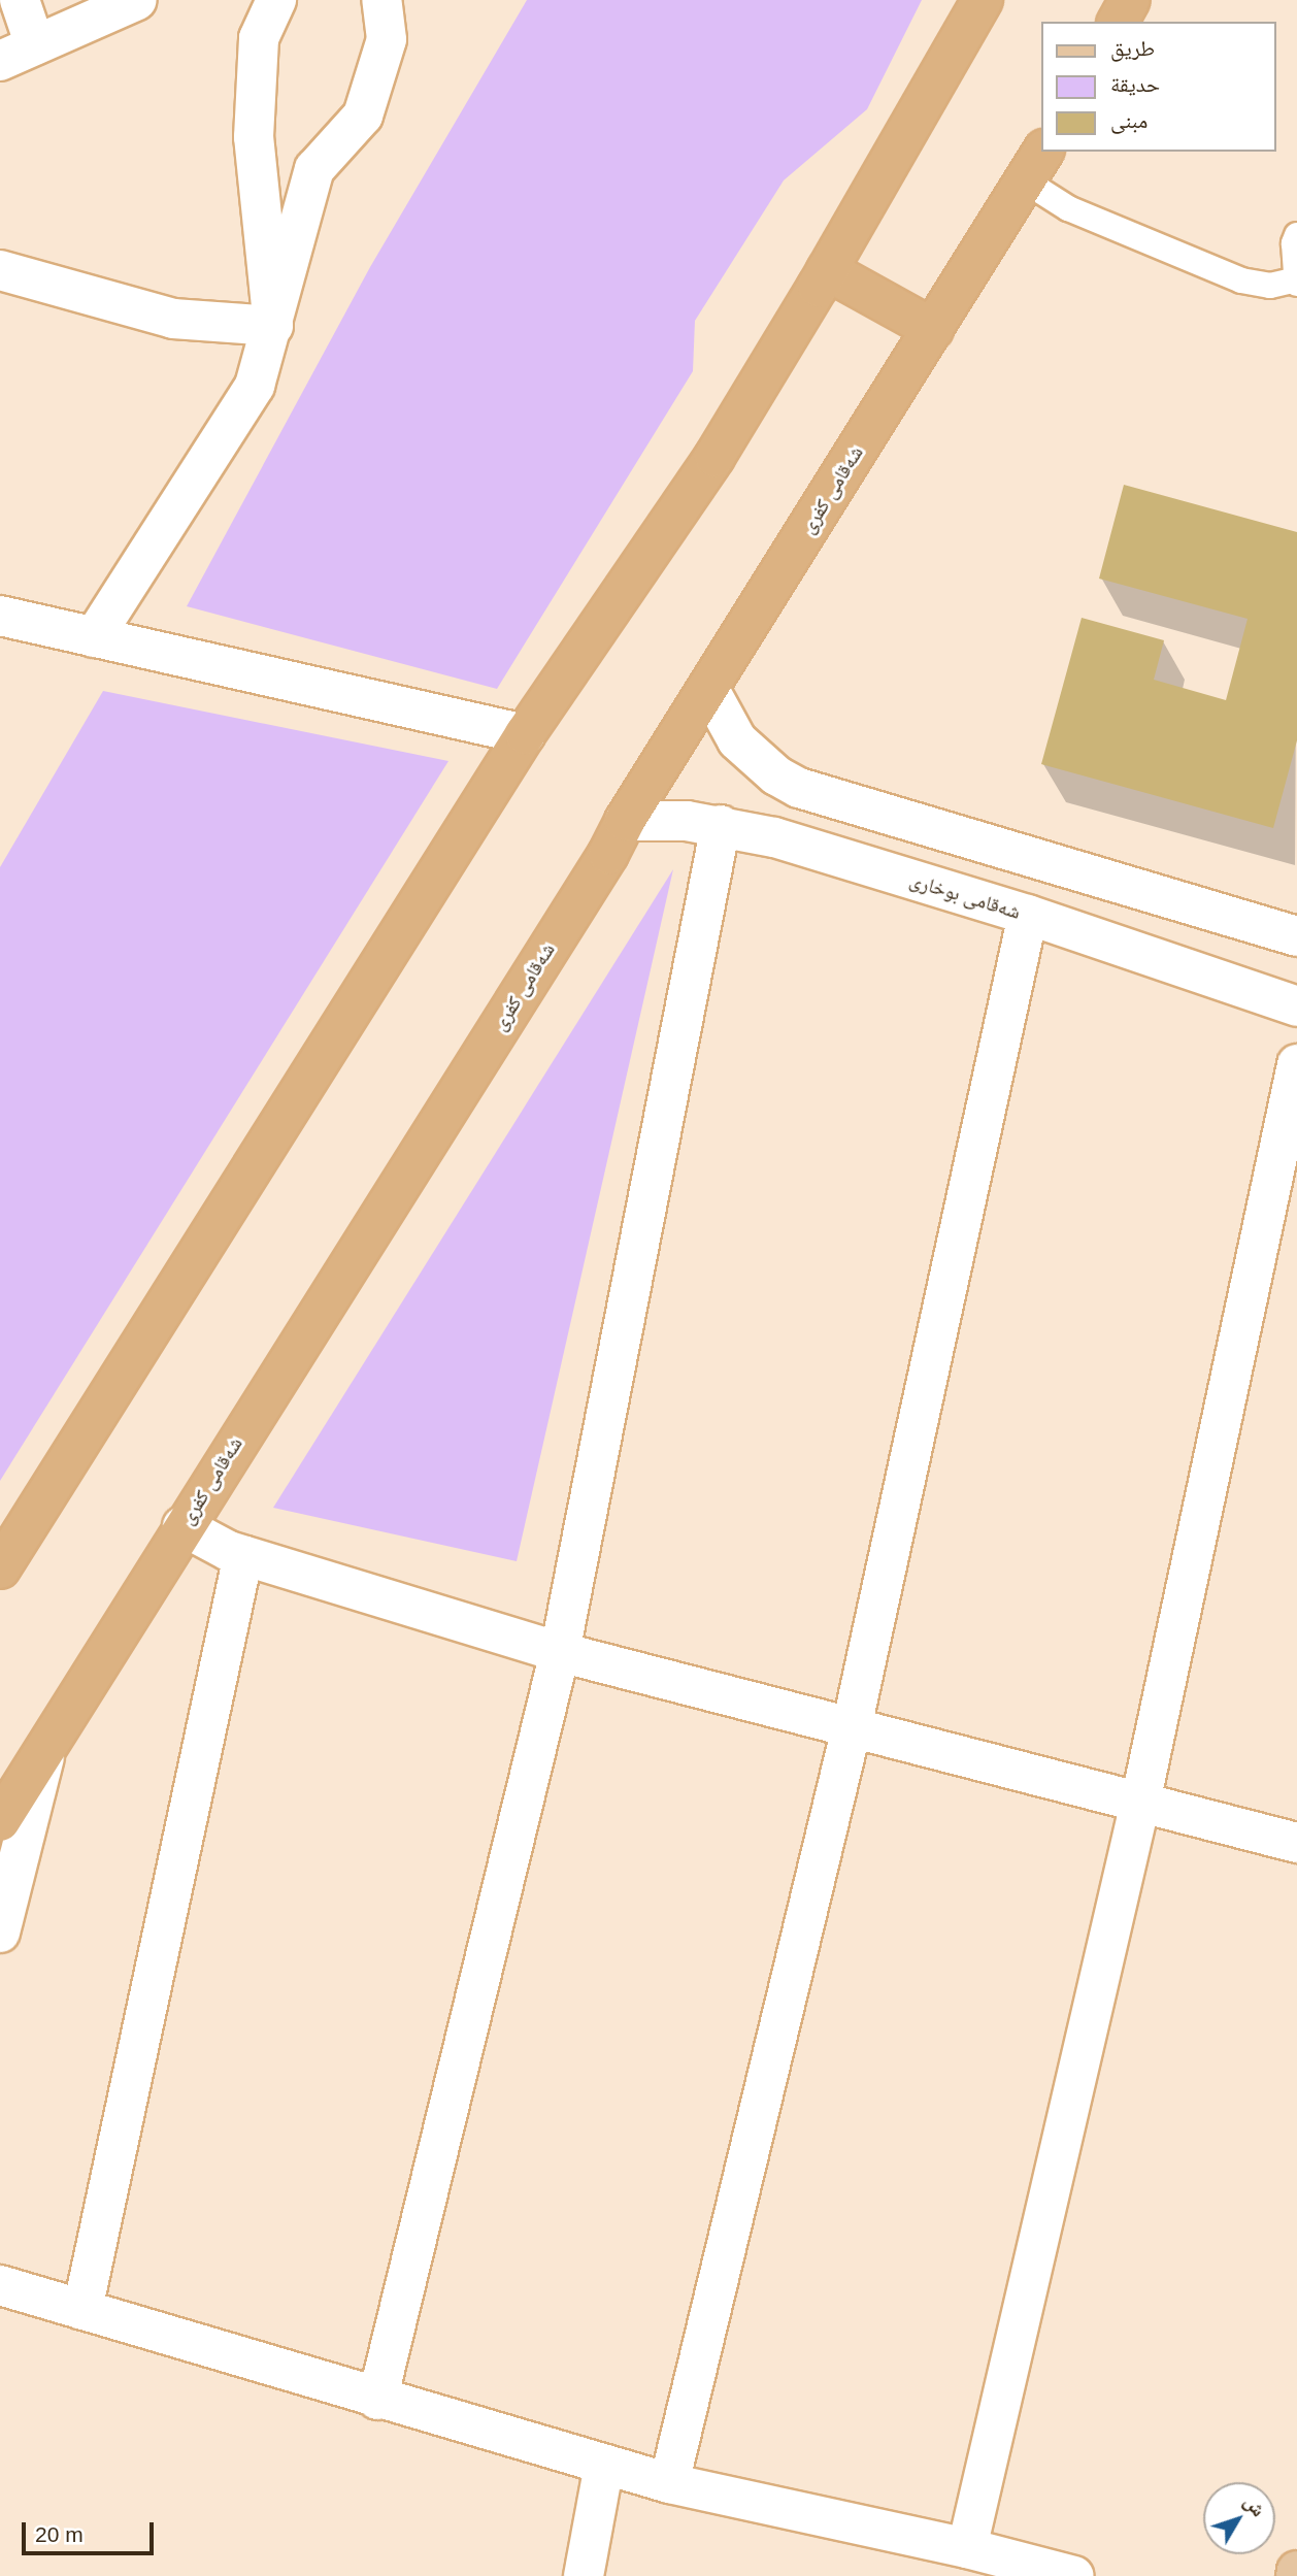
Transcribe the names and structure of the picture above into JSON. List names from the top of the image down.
{
  "streets": {
    "highway": ["شەقامی کفری"],
    "street": ["شەقامی بوخاری"]
  },
  "crossings": [
    ["شەقامی کفری", "شەقامی بوخاری"]
  ],
  "legend": ["طريق", "حديقة", "مبنى"],
  "scale_bar": "20 m",
  "north": "top right"
}
